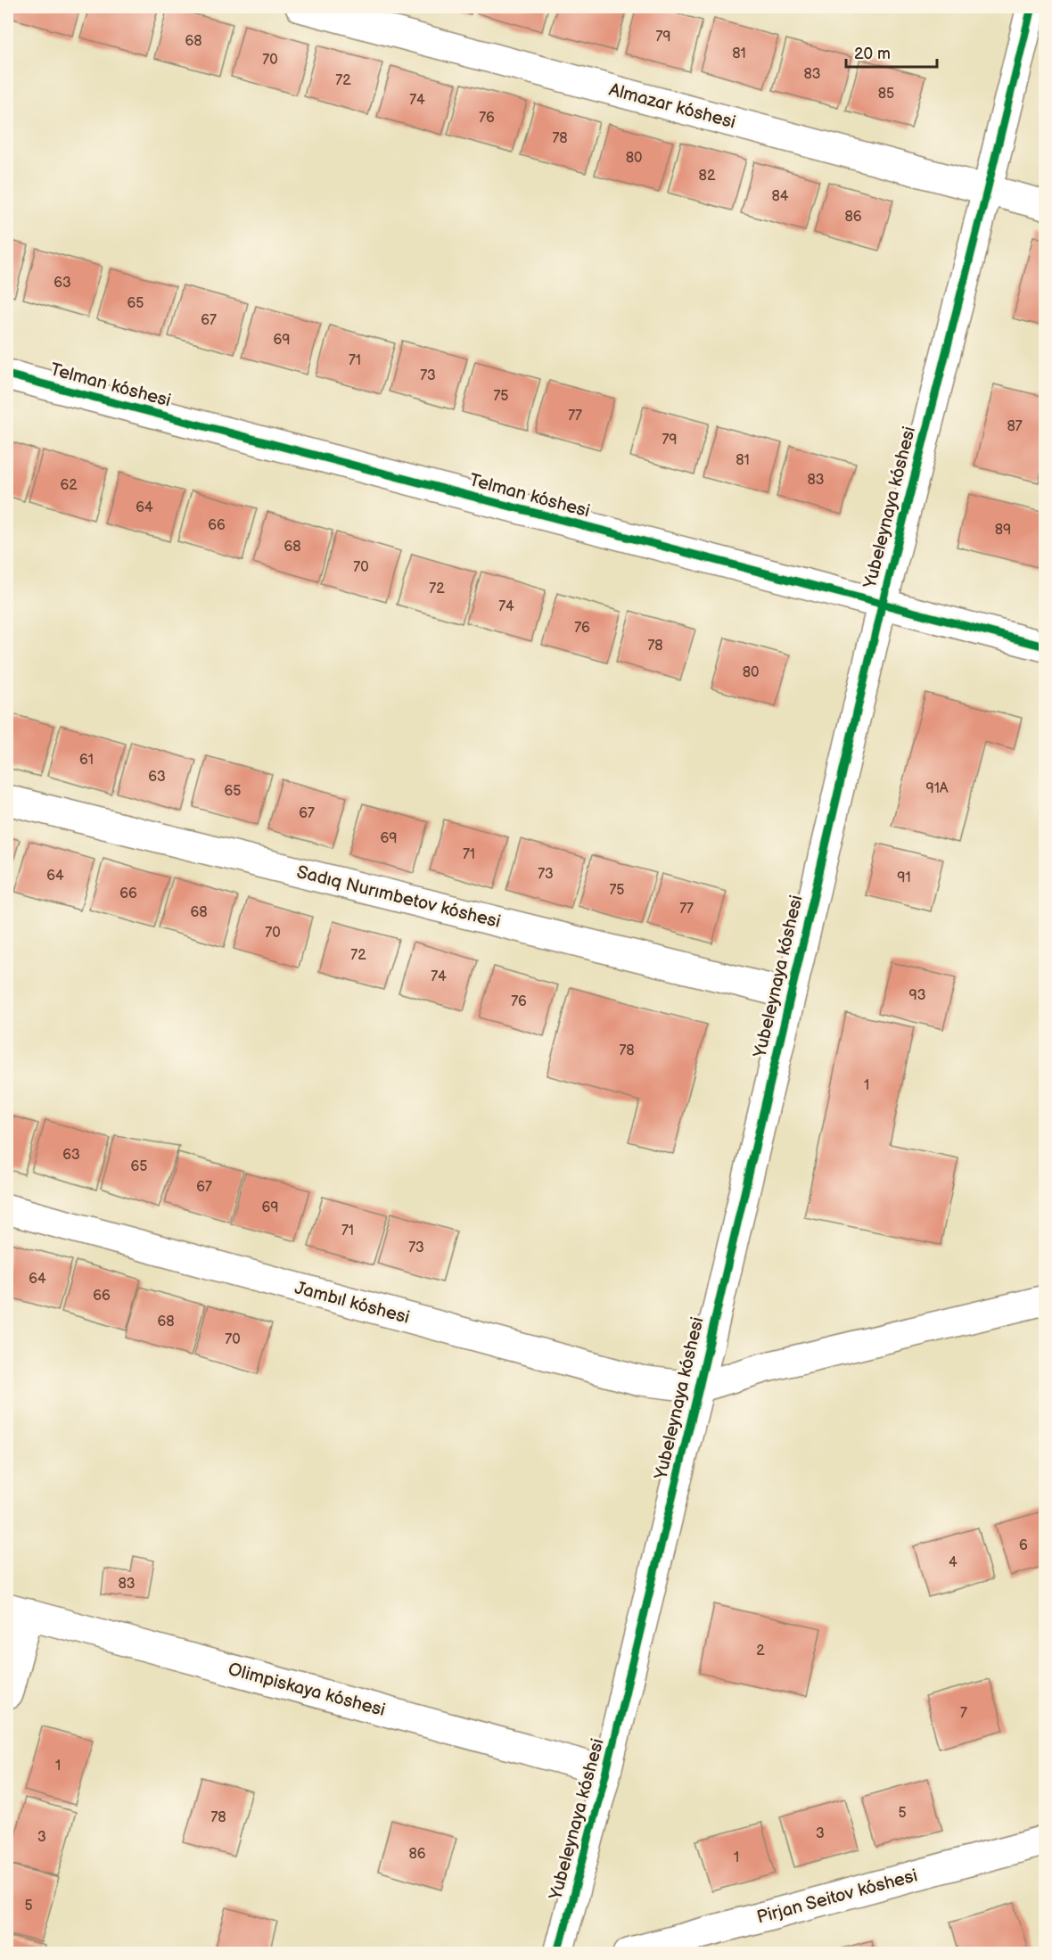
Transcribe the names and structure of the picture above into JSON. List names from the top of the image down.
{
  "streets": {
    "street": [
      "Almazar kóshesi",
      "Telman kóshesi",
      "Yubeleynaya kóshesi",
      "Sadıq Nurımbetov kóshesi",
      "Jambıl kóshesi",
      "Olimpiskaya kóshesi",
      "Pirjan Seitov kóshesi"
    ]
  },
  "crossings": [
    ["Almazar kóshesi", "Yubeleynaya kóshesi"],
    ["Telman kóshesi", "Yubeleynaya kóshesi"],
    ["Yubeleynaya kóshesi", "Sadıq Nurımbetov kóshesi"],
    ["Yubeleynaya kóshesi", "Jambıl kóshesi"],
    ["Yubeleynaya kóshesi", "Olimpiskaya kóshesi"]
  ],
  "house_numbers": [
    "79",
    "68",
    "81",
    "70",
    "83",
    "72",
    "85",
    "74",
    "76",
    "78",
    "80",
    "82",
    "84",
    "86",
    "63",
    "65",
    "67",
    "69",
    "71",
    "73",
    "75",
    "77",
    "87",
    "79",
    "81",
    "83",
    "62",
    "64",
    "66",
    "89",
    "68",
    "70",
    "72",
    "74",
    "76",
    "78",
    "80",
    "61",
    "63",
    "91A",
    "65",
    "67",
    "69",
    "71",
    "73",
    "64",
    "91",
    "75",
    "66",
    "77",
    "68",
    "70",
    "72",
    "74",
    "93",
    "76",
    "78",
    "1",
    "63",
    "65",
    "67",
    "69",
    "71",
    "73",
    "64",
    "66",
    "68",
    "70",
    "6",
    "4",
    "83",
    "2",
    "7",
    "1",
    "5",
    "78",
    "3",
    "3",
    "86",
    "1",
    "5"
  ],
  "scale_bar": "20 m"
}
